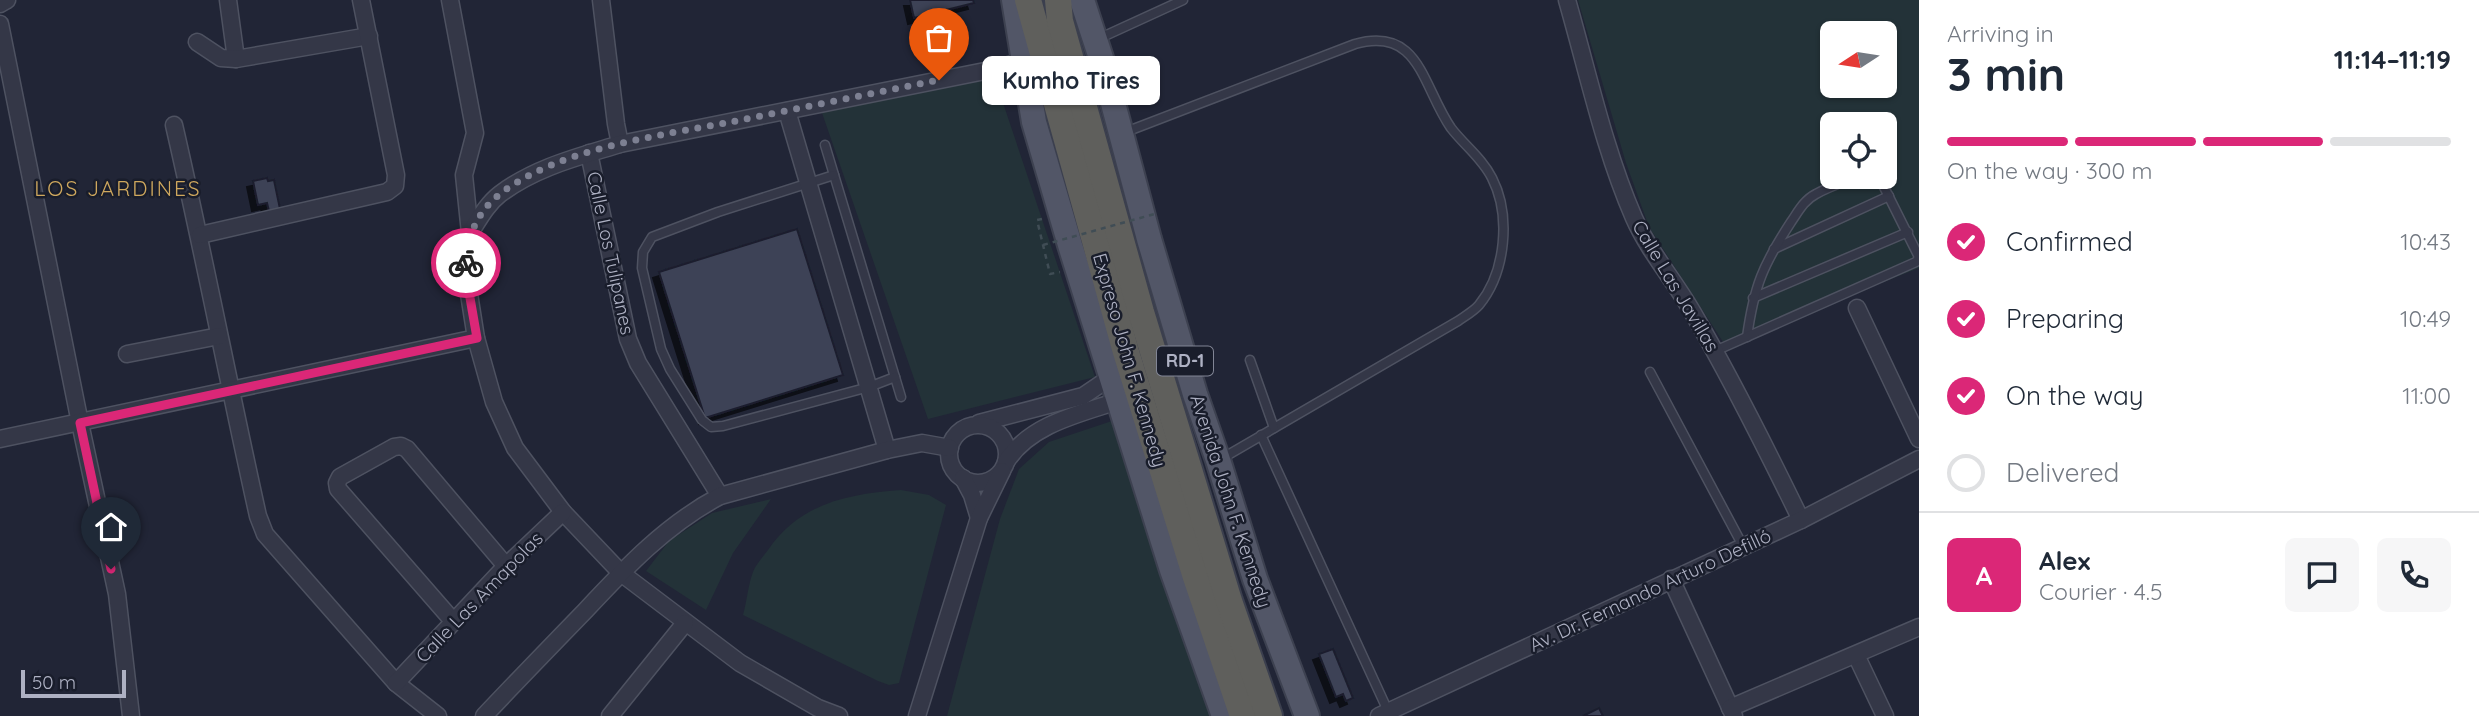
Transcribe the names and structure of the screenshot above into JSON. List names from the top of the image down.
{
  "streets": {
    "highway": ["Expreso John F. Kennedy", "RD-1"],
    "main road": ["Avenida John F. Kennedy"],
    "street": [
      "Calle Los Tulipanes",
      "Calle Las Javillas",
      "Av. Dr. Fernando Arturo Defilló",
      "Calle Las Amapolas"
    ]
  },
  "crossings": [
    ["Calle Las Javillas", "Av. Dr. Fernando Arturo Defilló"]
  ],
  "districts": ["LOS JARDINES"],
  "places": ["Kumho Tires"],
  "scale_bar": "50 m",
  "north": "left",
  "page": {
    "heading": ["3 min", "Arriving in", "11:14–11:19"],
    "panel": ["Alex", "Courier · 4.5"],
    "bubble": "Kumho Tires",
    "bar": "On the way · 300 m",
    "list": [
      ["Confirmed", "10:43"],
      ["Preparing", "10:49"],
      ["On the way", "11:00"],
      "Delivered"
    ],
    "round": "A",
    "scale": "50 m"
  }
}
